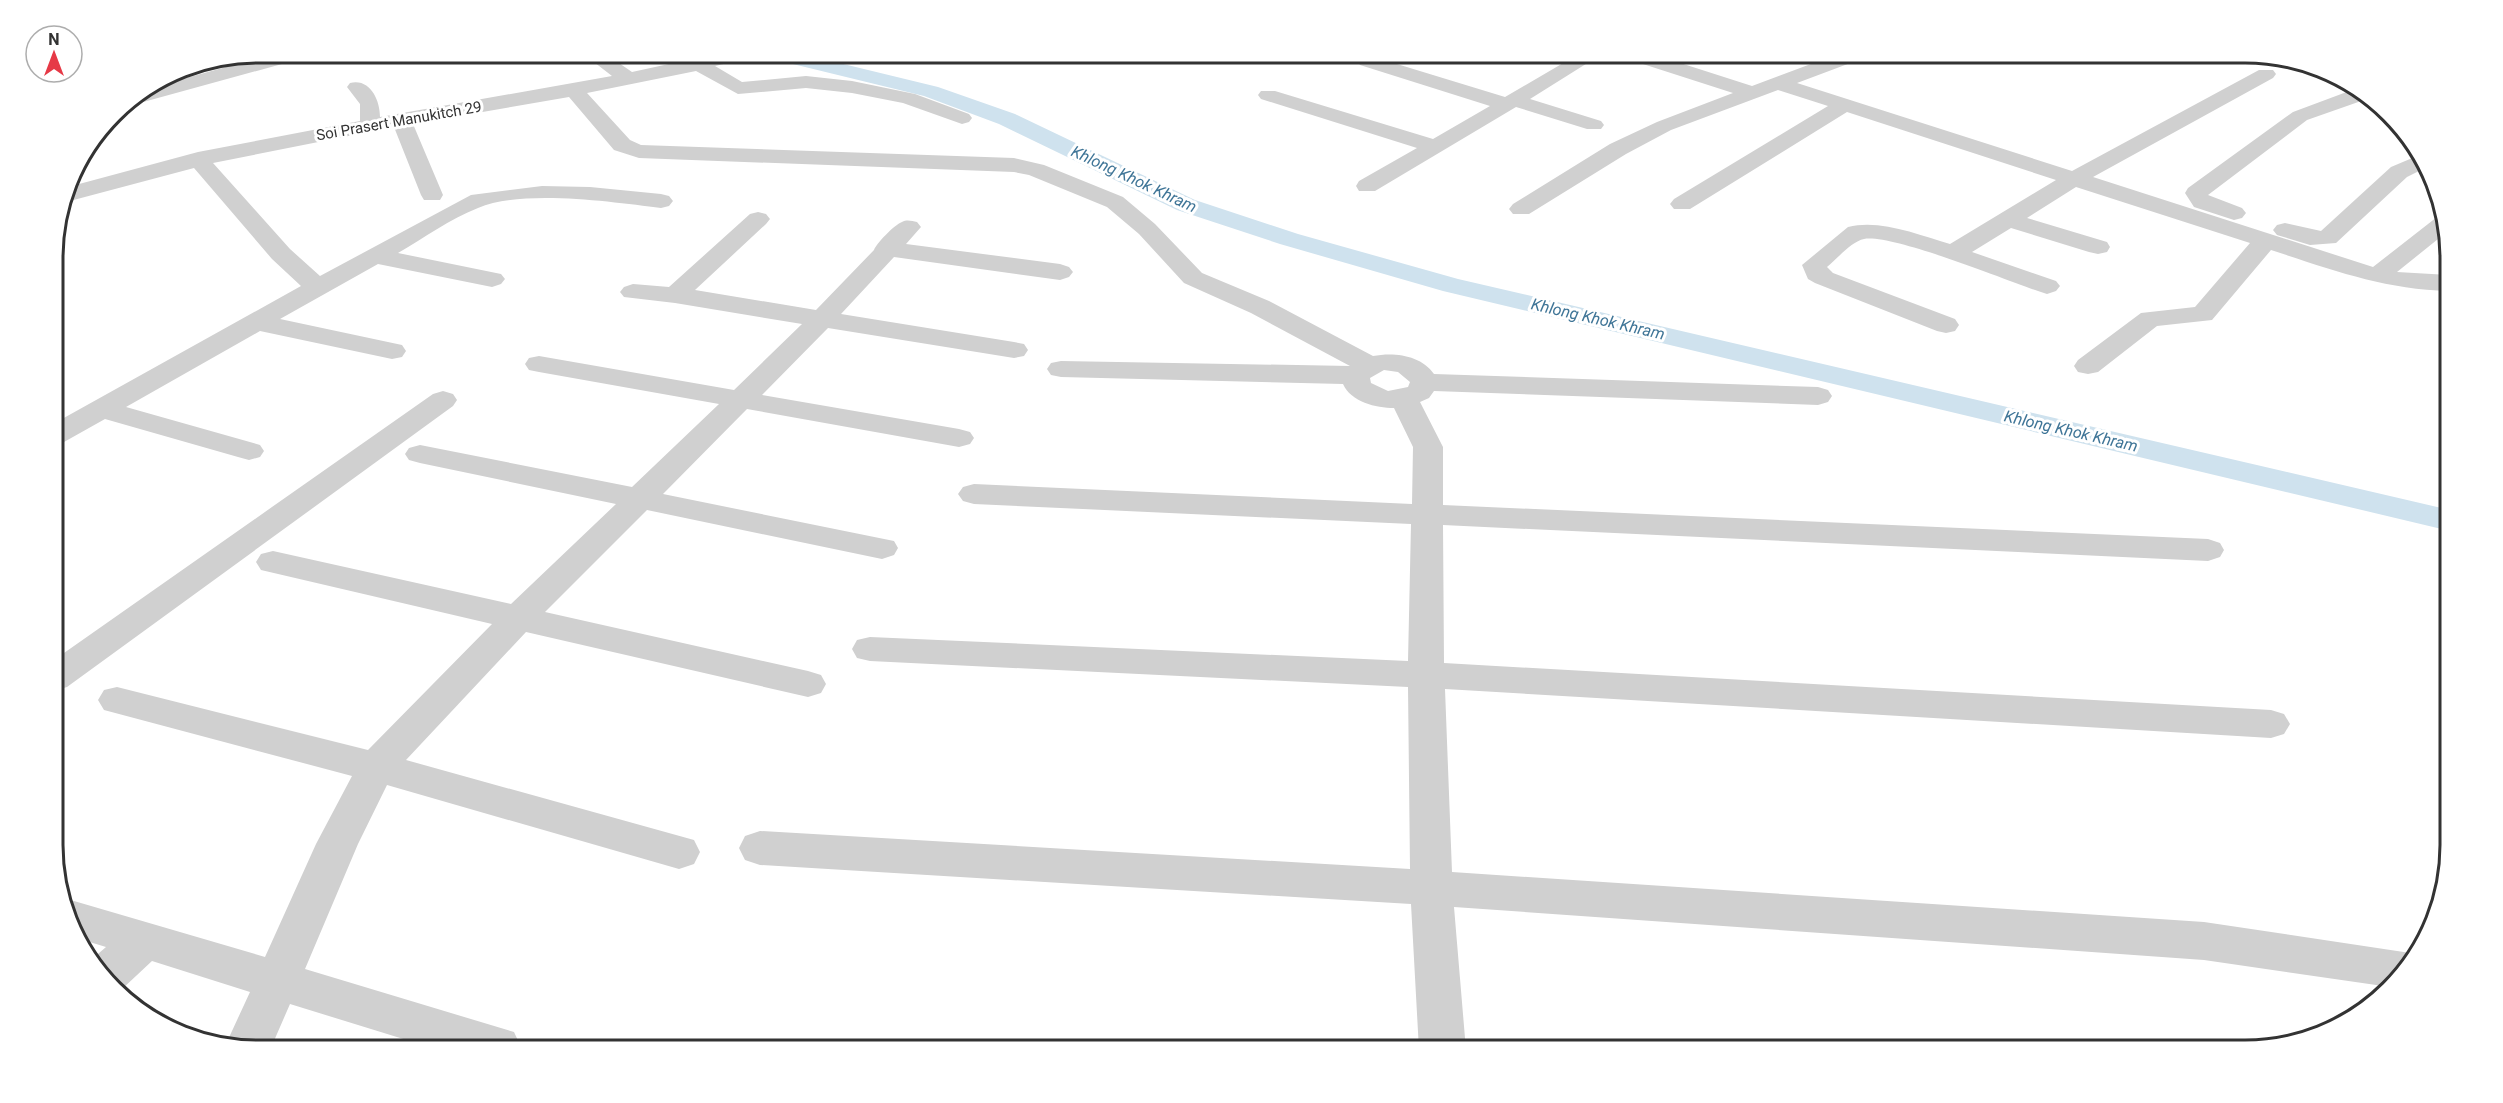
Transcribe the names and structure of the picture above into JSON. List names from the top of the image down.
{
  "streets": {
    "street": ["Soi Prasert Manukitch 29"]
  },
  "water": ["Khlong Khok Khram"],
  "north": "top"
}
